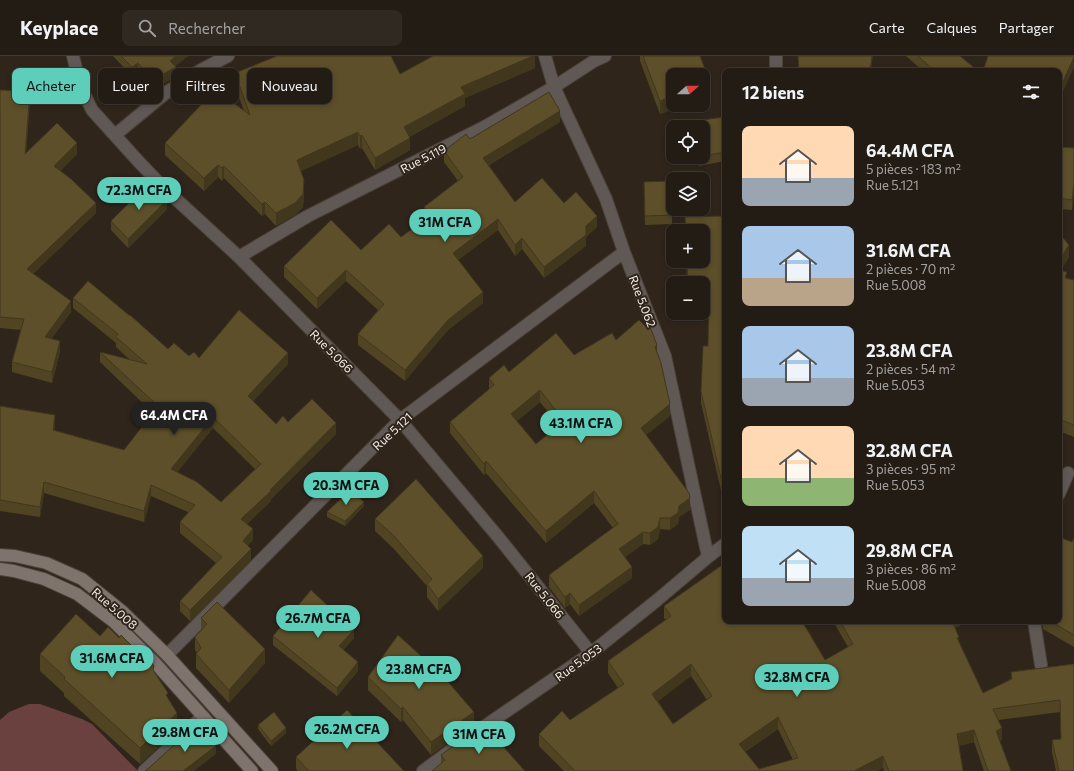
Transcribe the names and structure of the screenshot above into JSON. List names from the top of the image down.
{
  "streets": {
    "main road": ["Rue 5.008"],
    "street": [
      "Rue 5.119",
      "Rue 5.062",
      "Rue 5.066",
      "Rue 5.121",
      "Rue 5.053"
    ]
  },
  "crossings": [
    ["Rue 5.119", "Rue 5.062"],
    ["Rue 5.119", "Rue 5.066"],
    ["Rue 5.062", "Rue 5.121"],
    ["Rue 5.062", "Rue 5.053"],
    ["Rue 5.066", "Rue 5.121"],
    ["Rue 5.066", "Rue 5.053"],
    ["Rue 5.121", "Rue 5.008"]
  ],
  "north": "right",
  "page": {
    "header": "Keyplace",
    "search": "Rechercher",
    "nav": ["Carte", "Calques", "Partager"],
    "map_buttons": ["+", "−"],
    "chip": [
      "Acheter",
      "Louer",
      "Filtres",
      "Nouveau"
    ],
    "heading": "12 biens",
    "list": [
      {
        "name": "64.4M CFA",
        "note": "5 pièces · 183 m² · Rue 5.121"
      },
      {
        "name": "31.6M CFA",
        "note": "2 pièces · 70 m² · Rue 5.008"
      },
      {
        "name": "23.8M CFA",
        "note": "2 pièces · 54 m² · Rue 5.053"
      },
      {
        "name": "32.8M CFA",
        "note": "3 pièces · 95 m² · Rue 5.053"
      },
      {
        "name": "29.8M CFA",
        "note": "3 pièces · 86 m² · Rue 5.008"
      }
    ],
    "price": [
      "72.3M CFA",
      "31M CFA",
      "64.4M CFA",
      "43.1M CFA",
      "20.3M CFA",
      "26.7M CFA",
      "31.6M CFA",
      "23.8M CFA",
      "32.8M CFA",
      "26.2M CFA",
      "29.8M CFA",
      "31M CFA"
    ]
  }
}
